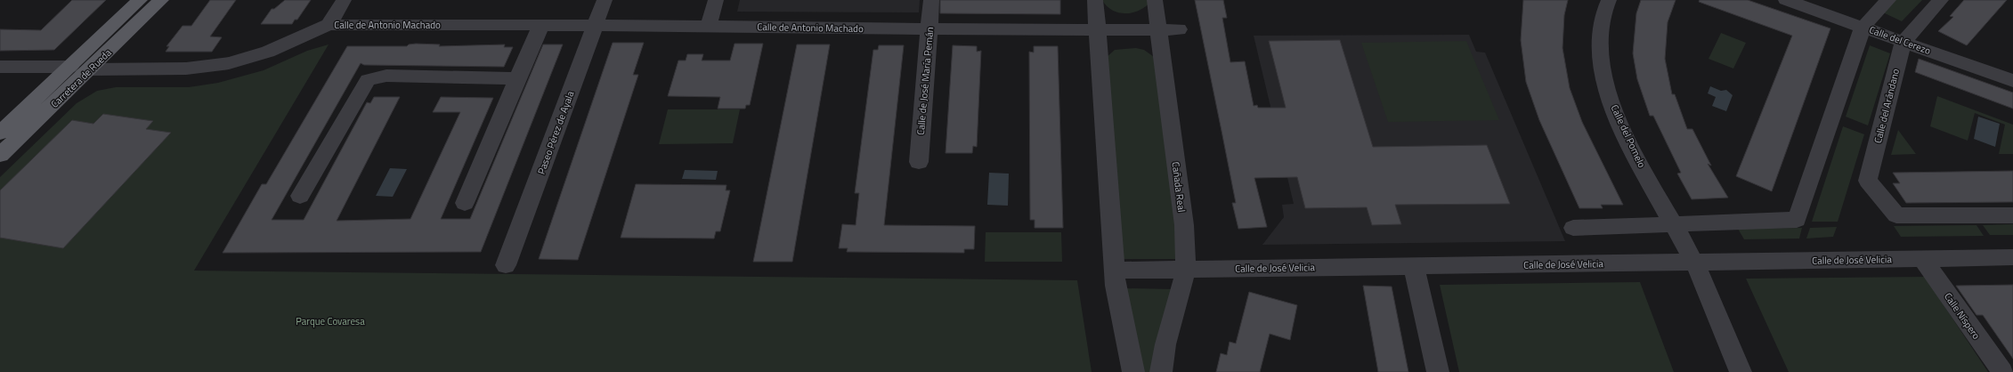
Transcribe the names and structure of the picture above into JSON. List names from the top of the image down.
{
  "streets": {
    "main road": ["Carretera de Rueda"],
    "street": [
      "Calle de Antonio Machado",
      "Calle del Cerezo",
      "Calle de José María Pemán",
      "Calle del Arándano",
      "Paseo Pérez de Ayala",
      "Calle del Pomelo",
      "Cañada Real",
      "Calle de José Velicia",
      "Calle Níspero"
    ]
  },
  "crossings": [
    ["Calle de Antonio Machado", "Carretera de Rueda"],
    ["Calle de Antonio Machado", "Calle de José María Pemán"],
    ["Calle de Antonio Machado", "Paseo Pérez de Ayala"],
    ["Calle de Antonio Machado", "Cañada Real"],
    ["Calle del Cerezo", "Calle del Arándano"],
    ["Calle del Pomelo", "Calle de José Velicia"],
    ["Cañada Real", "Calle de José Velicia"],
    ["Calle de José Velicia", "Calle Níspero"]
  ],
  "parks": ["Parque Covaresa"]
}
